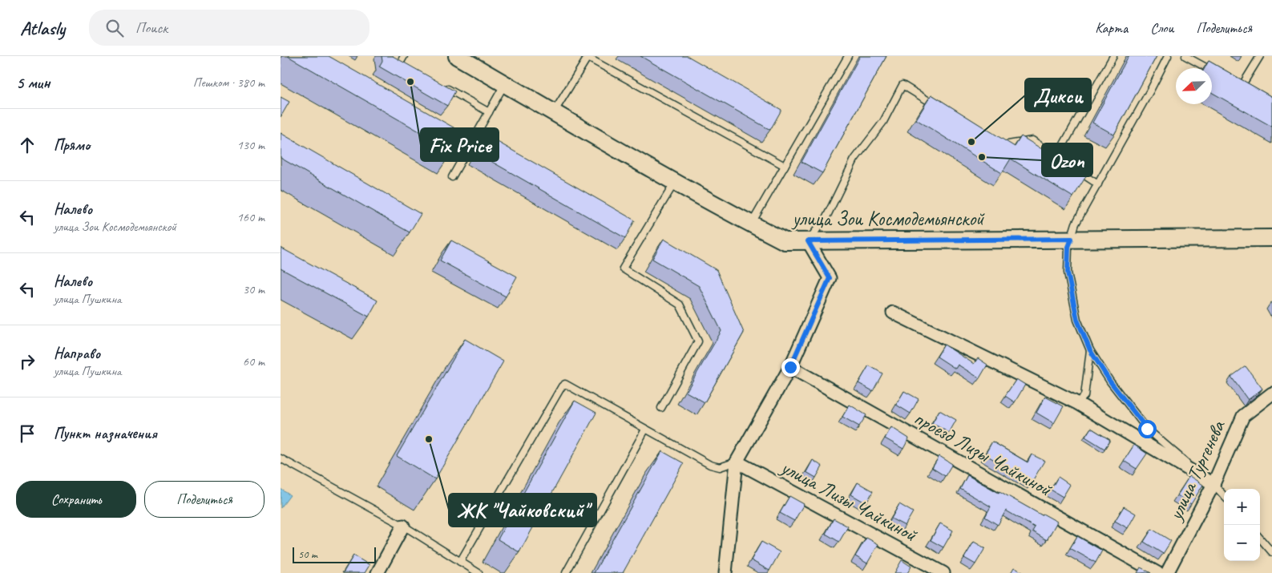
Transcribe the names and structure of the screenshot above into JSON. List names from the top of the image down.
{
  "streets": {
    "street": [
      "улица Зои Космодемьянской",
      "проезд Лизы Чайкиной",
      "улица Тургенева",
      "улица Лизы Чайкиной"
    ]
  },
  "places": [
    "Fix Price",
    "Дикси",
    "Ozon",
    "ЖК \"Чайковский\""
  ],
  "scale_bar": "50 m",
  "north": "bottom left",
  "page": {
    "header": "Atlasly",
    "search": "Поиск",
    "nav": ["Карта", "Слои", "Поделиться"],
    "heading": ["5 мин", "Пешком · 380 m"],
    "list": [
      ["Прямо", "130 m"],
      ["Налево", "улица Зои Космодемьянской", "160 m"],
      ["Налево", "улица Пушкина", "30 m"],
      ["Направо", "улица Пушкина", "60 m"],
      "Пункт назначения"
    ],
    "buttons": ["Сохранить", "Поделиться"],
    "map_buttons": ["+", "−"],
    "scale": "50 m"
  }
}
